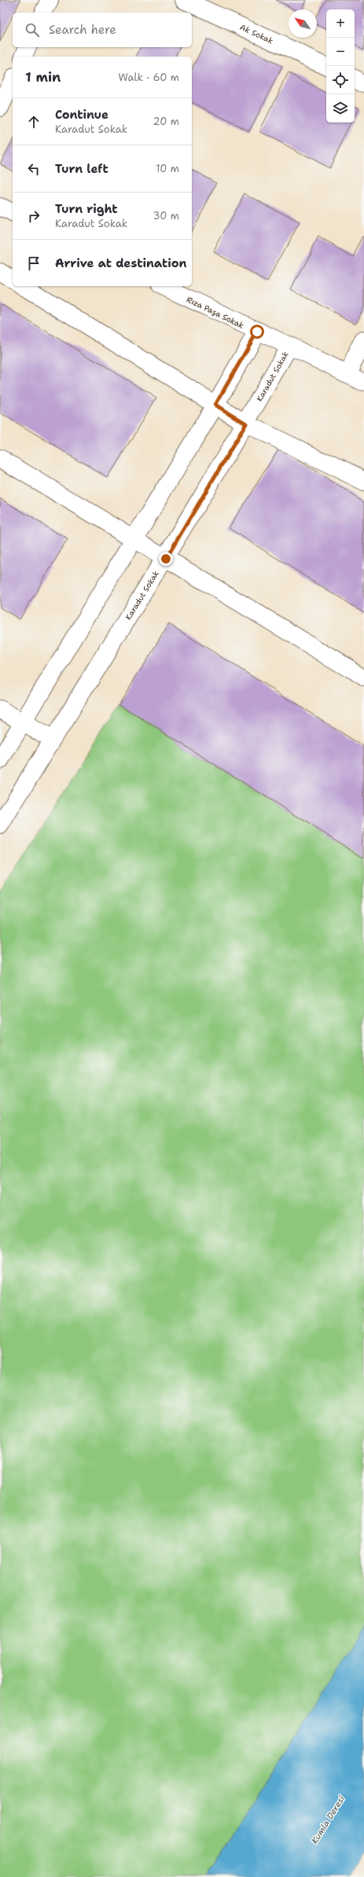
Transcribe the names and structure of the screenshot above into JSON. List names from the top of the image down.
{
  "streets": {
    "street": ["Ak Sokak", "Rıza Paşa Sokak", "Karadut Sokak"]
  },
  "crossings": [
    ["Rıza Paşa Sokak", "Karadut Sokak"]
  ],
  "water": ["Kumla Deresi"],
  "north": "top left",
  "page": {
    "map_buttons": ["+", "−"],
    "search": "Search here",
    "heading": ["1 min", "Walk · 60 m"],
    "list": [
      ["Continue", "Karadut Sokak", "20 m"],
      ["Turn left", "10 m"],
      ["Turn right", "Karadut Sokak", "30 m"],
      "Arrive at destination"
    ]
  }
}
